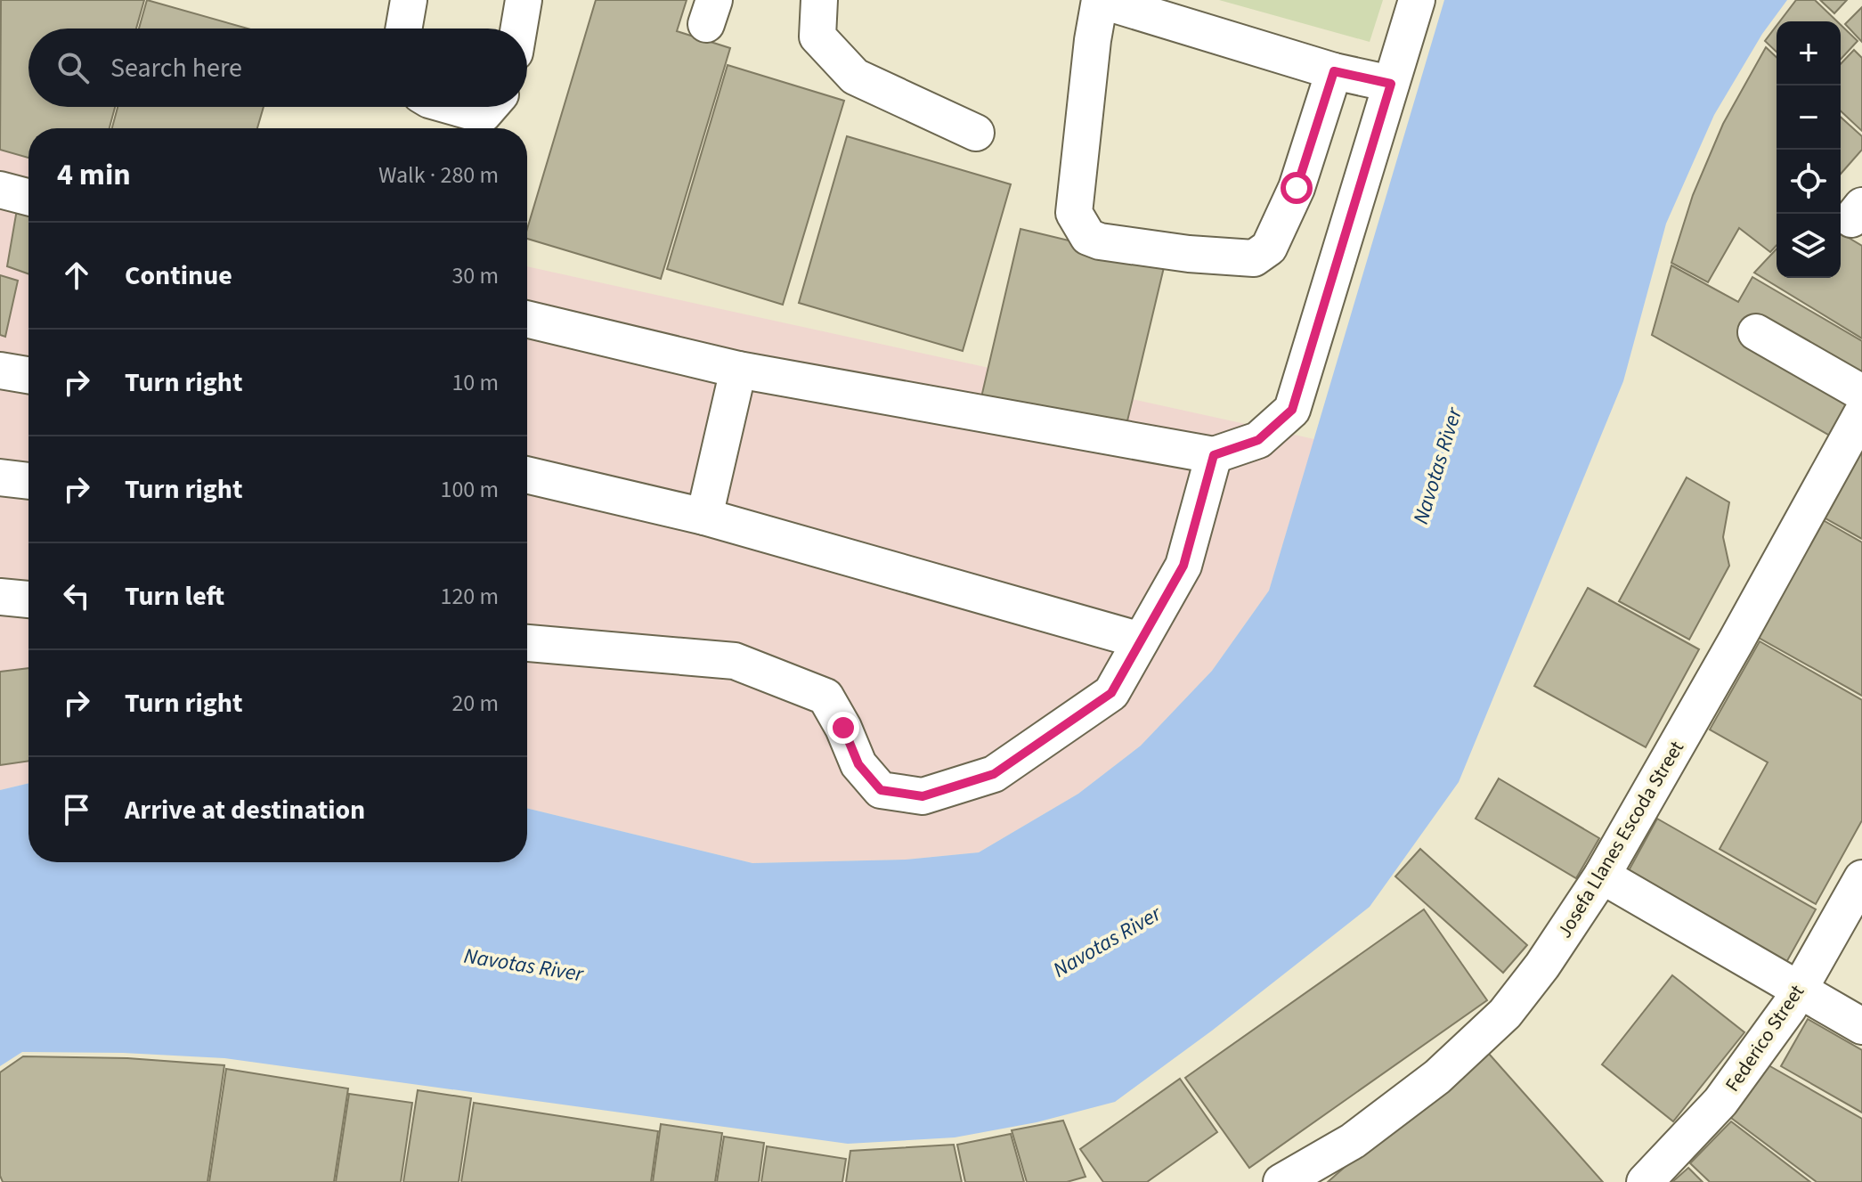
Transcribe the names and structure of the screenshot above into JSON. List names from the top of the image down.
{
  "streets": {
    "street": ["Josefa Llanes Escoda Street", "Federico Street"]
  },
  "water": ["Navotas River"],
  "page": {
    "map_buttons": ["+", "−"],
    "search": "Search here",
    "heading": ["4 min", "Walk · 280 m"],
    "list": [
      ["Continue", "30 m"],
      ["Turn right", "10 m"],
      ["Turn right", "100 m"],
      ["Turn left", "120 m"],
      ["Turn right", "20 m"],
      "Arrive at destination"
    ]
  }
}
